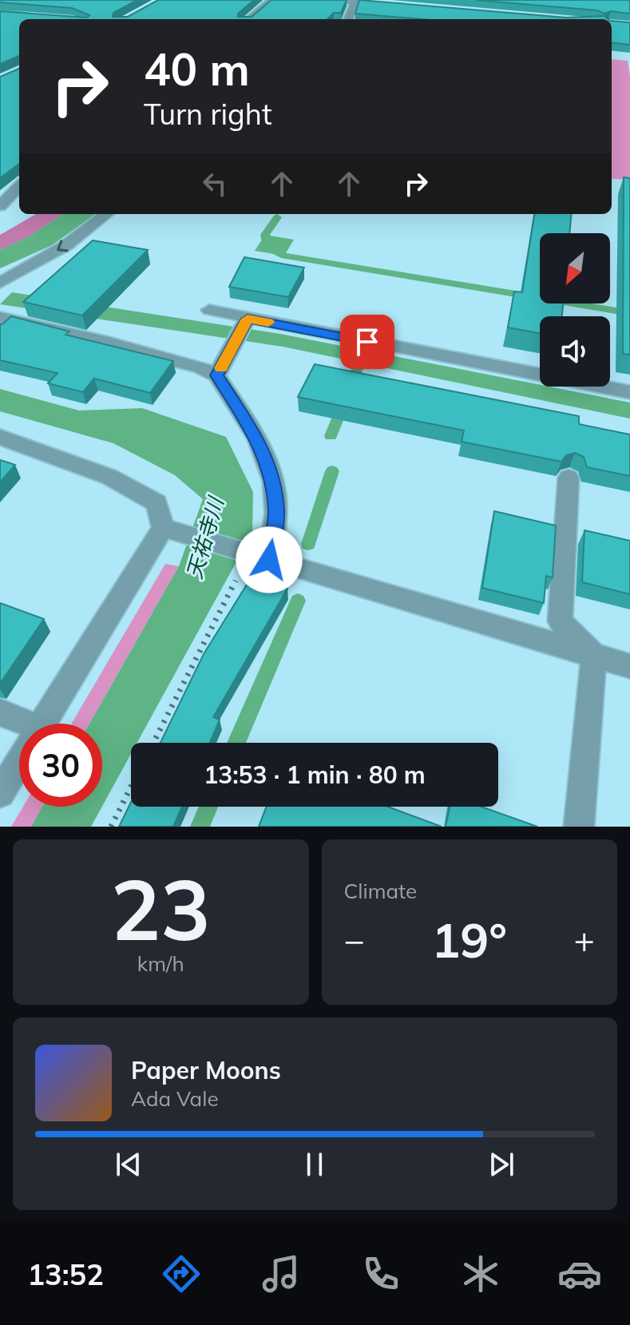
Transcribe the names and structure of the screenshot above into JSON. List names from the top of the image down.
{
  "water": ["天祐寺川"],
  "north": "bottom left",
  "page": {
    "turn": ["40 m", "Turn right"],
    "limit": "30",
    "trip": "13:53 · 1 min · 80 m",
    "tile": [
      ["23", "km/h"],
      "Climate"
    ],
    "heat": ["−", "19°", "+"],
    "song": ["Paper Moons", "Ada Vale"],
    "tabs": "13:52"
  }
}
